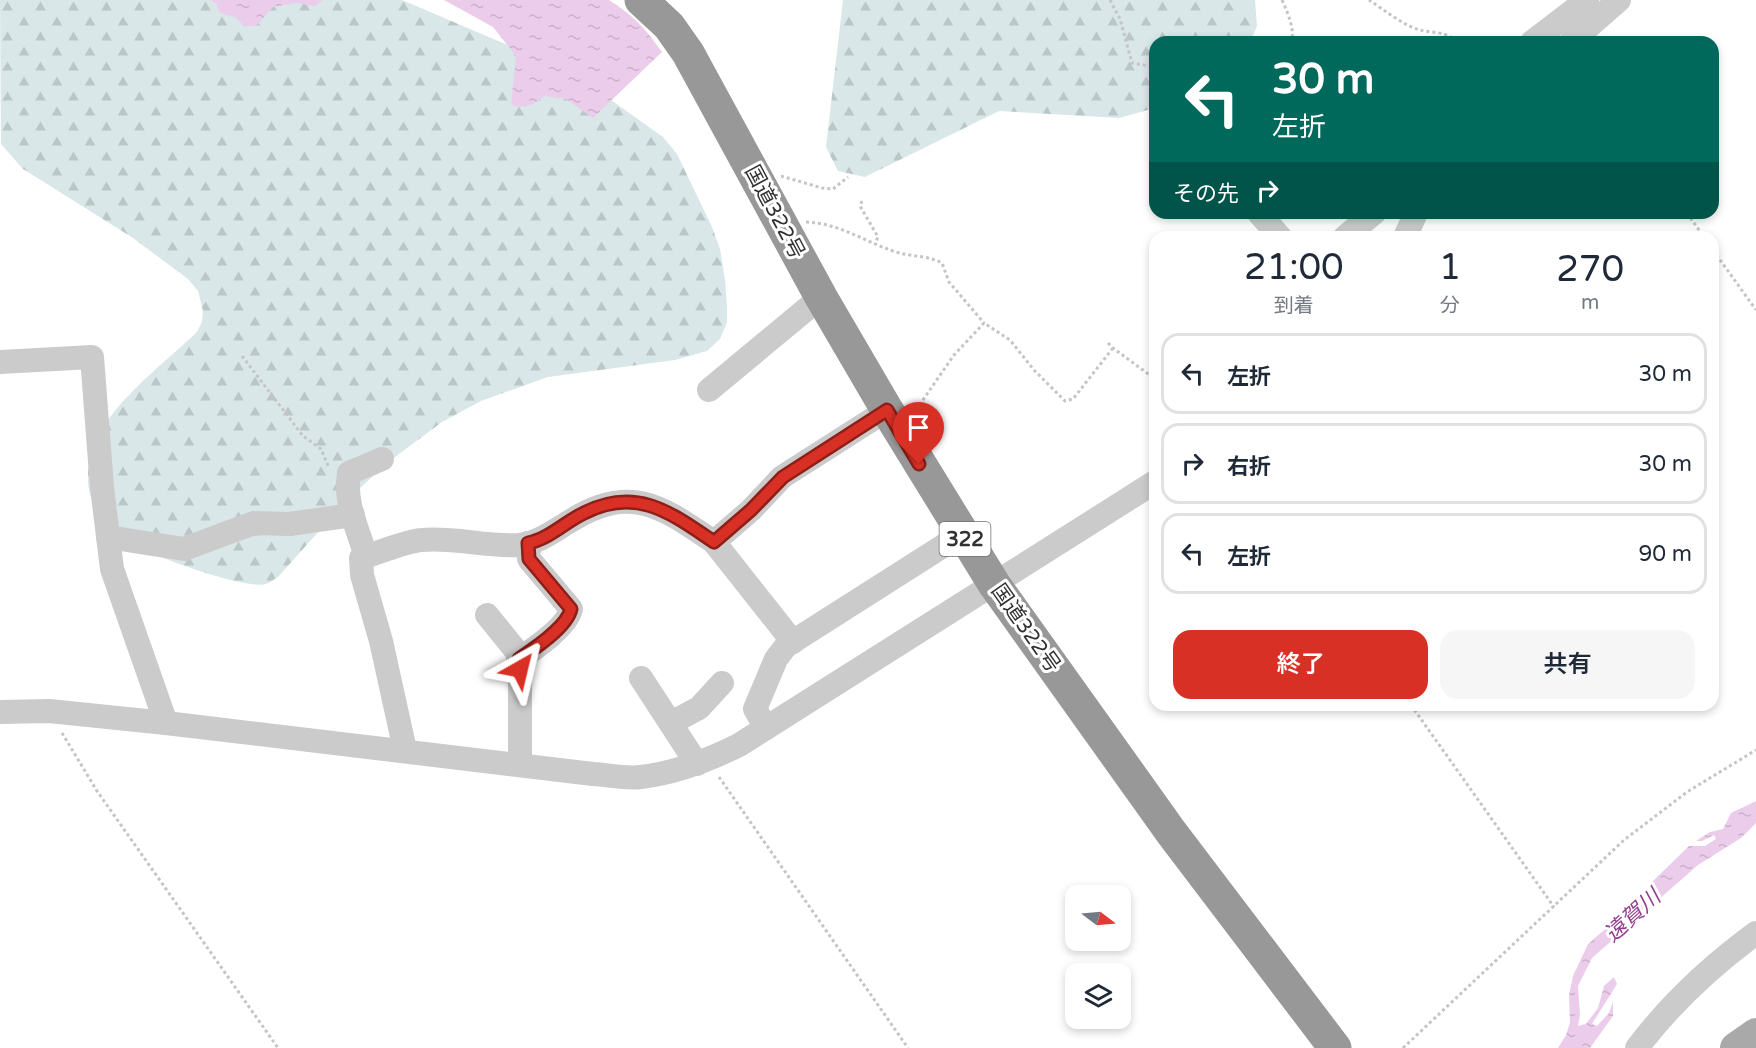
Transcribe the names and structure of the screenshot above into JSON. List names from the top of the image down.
{
  "streets": {
    "highway": ["国道322号", "322"]
  },
  "water": ["遠賀川"],
  "north": "right",
  "page": {
    "turn": ["30 m", "左折"],
    "then": "その先",
    "eta": [
      "21:00",
      "到着",
      "1",
      "分",
      "270",
      "m"
    ],
    "list": [
      {
        "name": "左折",
        "value": "30 m"
      },
      {
        "name": "右折",
        "value": "30 m"
      },
      {
        "name": "左折",
        "value": "90 m"
      }
    ],
    "buttons": ["終了", "共有"]
  }
}
